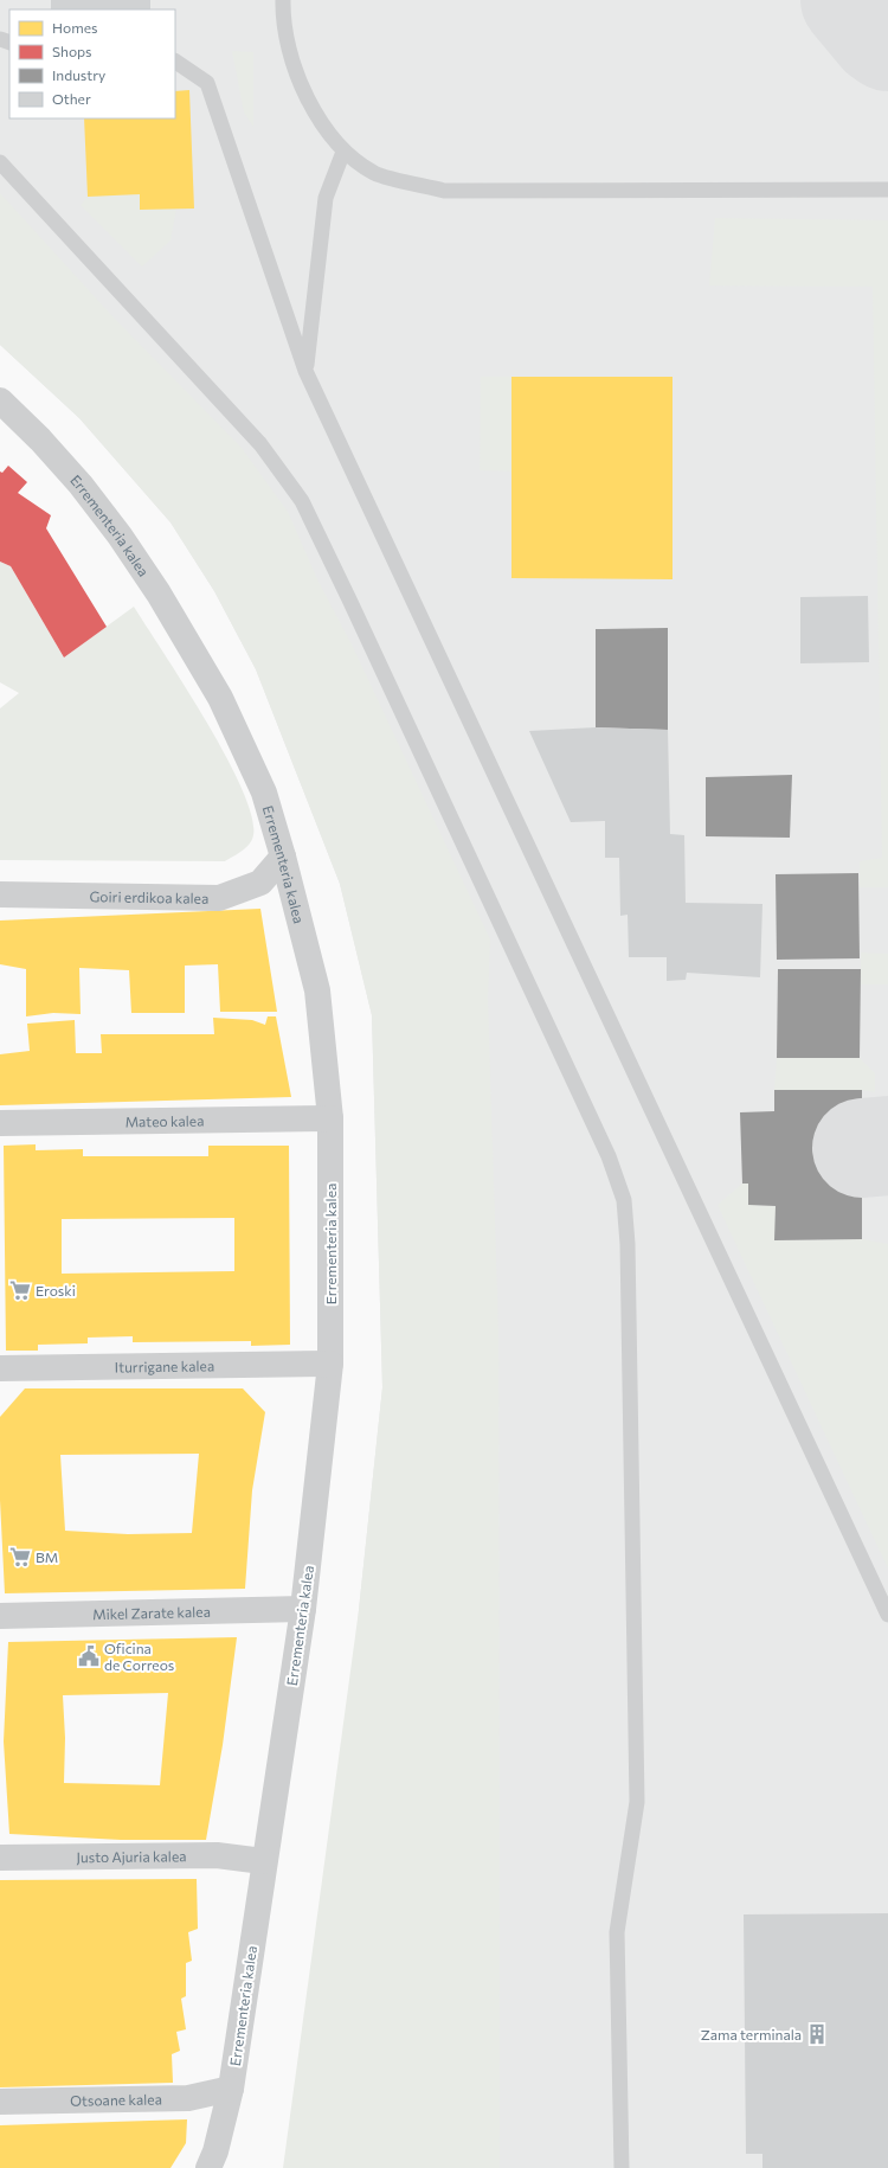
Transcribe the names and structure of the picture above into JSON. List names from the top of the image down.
{
  "streets": {
    "street": [
      "Errementeria kalea",
      "Goiri erdikoa kalea",
      "Mateo kalea",
      "Iturrigane kalea",
      "Mikel Zarate kalea",
      "Justo Ajuria kalea",
      "Otsoane kalea"
    ]
  },
  "crossings": [
    ["Errementeria kalea", "Goiri erdikoa kalea"],
    ["Errementeria kalea", "Mateo kalea"],
    ["Errementeria kalea", "Iturrigane kalea"],
    ["Errementeria kalea", "Mikel Zarate kalea"],
    ["Errementeria kalea", "Justo Ajuria kalea"],
    ["Errementeria kalea", "Otsoane kalea"]
  ],
  "places": {
    "supermarket": ["Eroski", "BM"],
    "public building": ["Oficina de Correos"],
    "building": ["Zama terminala"]
  },
  "legend": [
    "Homes",
    "Shops",
    "Industry",
    "Other"
  ]
}
